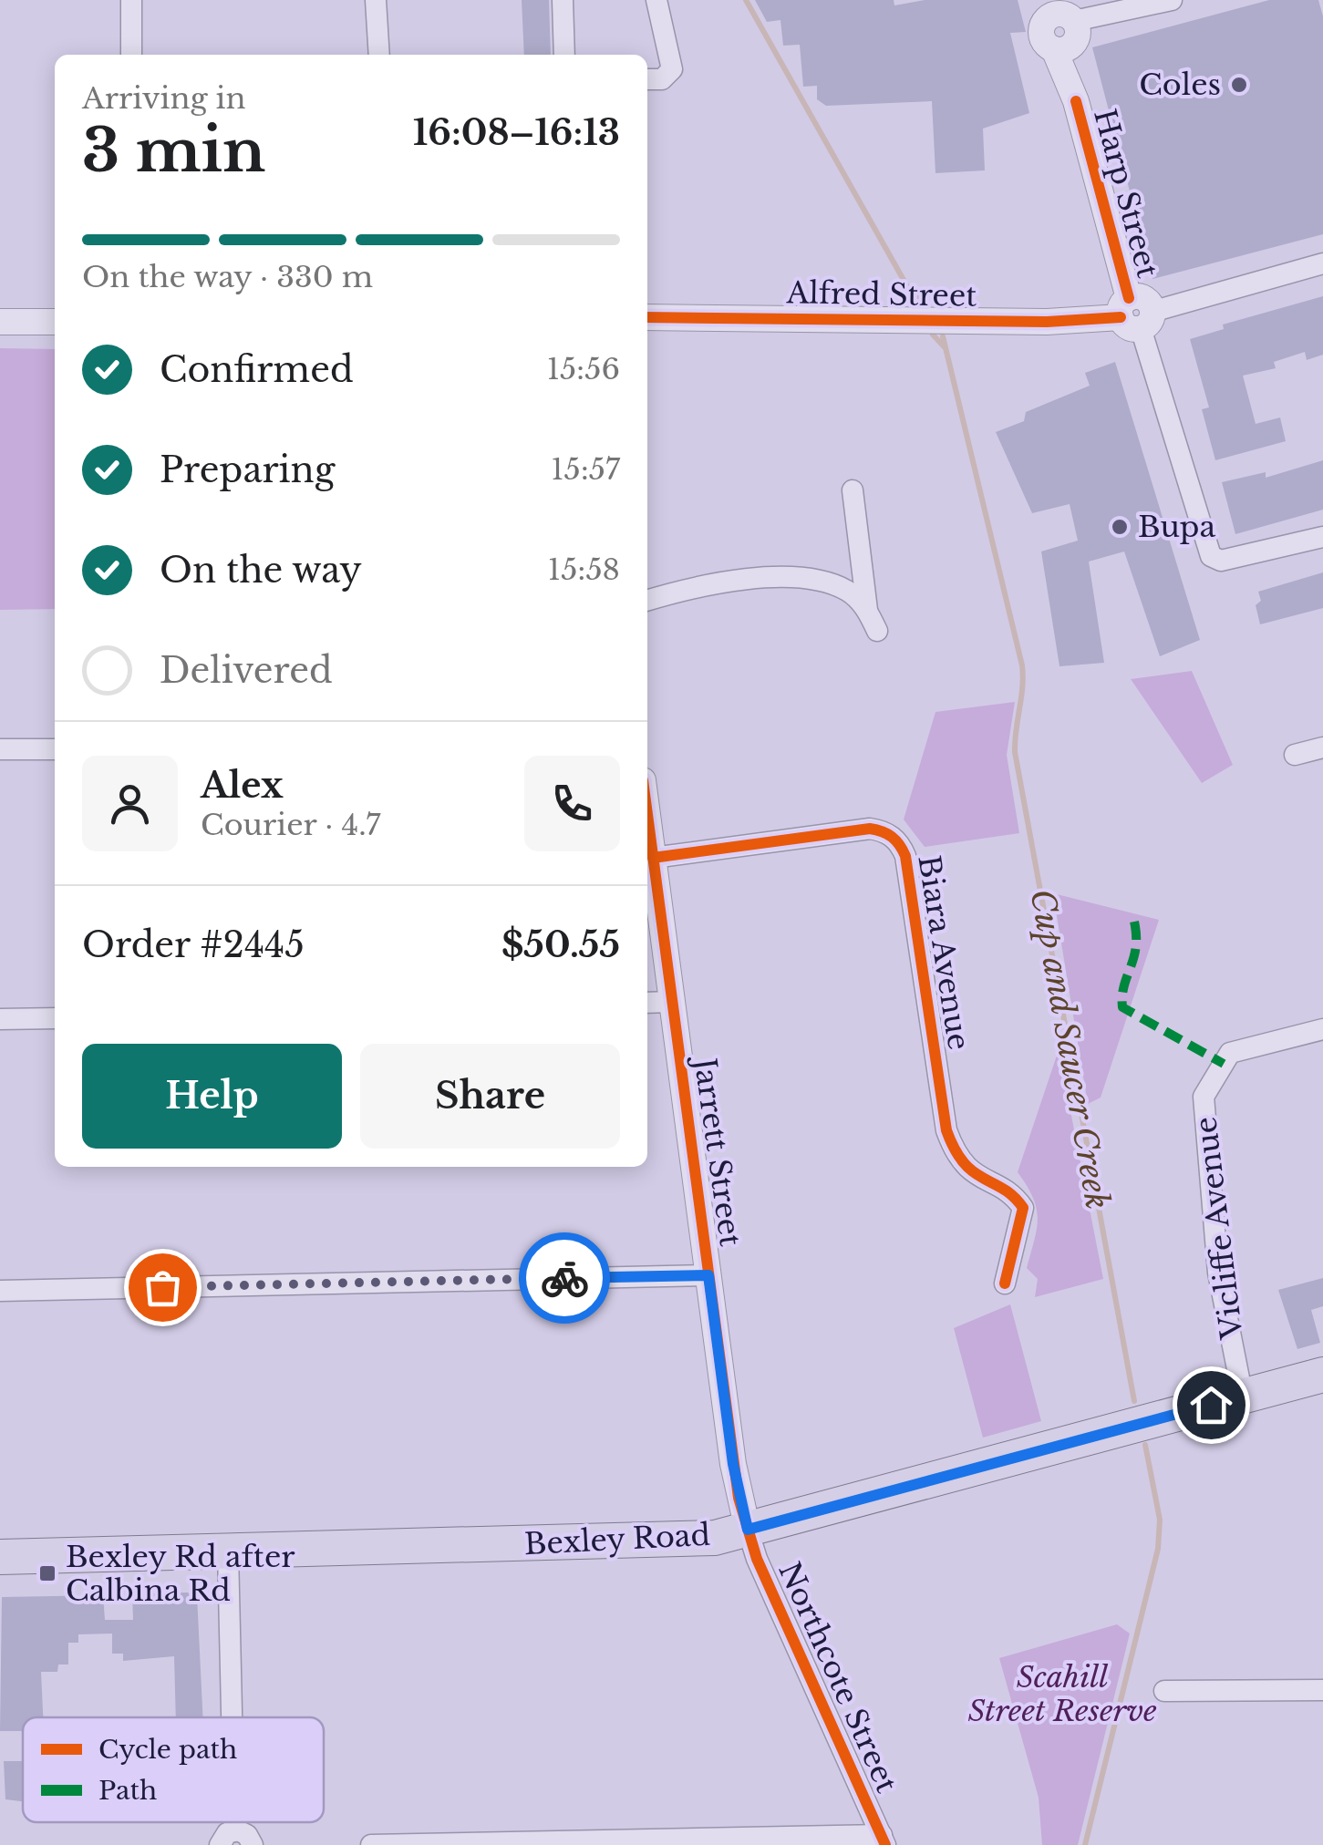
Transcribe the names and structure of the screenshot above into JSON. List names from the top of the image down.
{
  "streets": {
    "main road": ["Bexley Road"],
    "street": [
      "Harp Street",
      "Alfred Street",
      "Biara Avenue",
      "Jarrett Street",
      "Vicliffe Avenue",
      "Northcote Street"
    ]
  },
  "crossings": [
    ["Harp Street", "Alfred Street"],
    ["Biara Avenue", "Jarrett Street"],
    ["Jarrett Street", "Bexley Road"],
    ["Jarrett Street", "Northcote Street"],
    ["Vicliffe Avenue", "Bexley Road"],
    ["Bexley Road", "Northcote Street"]
  ],
  "water": ["Cup and Saucer Creek"],
  "parks": ["Scahill Street Reserve"],
  "places": {
    "other": ["Coles", "Bupa"],
    "transit": ["Bexley Rd after Calbina Rd"]
  },
  "legend": ["Cycle path", "Path"],
  "page": {
    "heading": ["3 min", "Arriving in", "16:08–16:13"],
    "panel": [
      "Alex",
      "Courier · 4.7",
      "Order #2445",
      "$50.55"
    ],
    "bar": "On the way · 330 m",
    "list": [
      ["Confirmed", "15:56"],
      ["Preparing", "15:57"],
      ["On the way", "15:58"],
      "Delivered"
    ],
    "buttons": ["Help", "Share"]
  }
}
